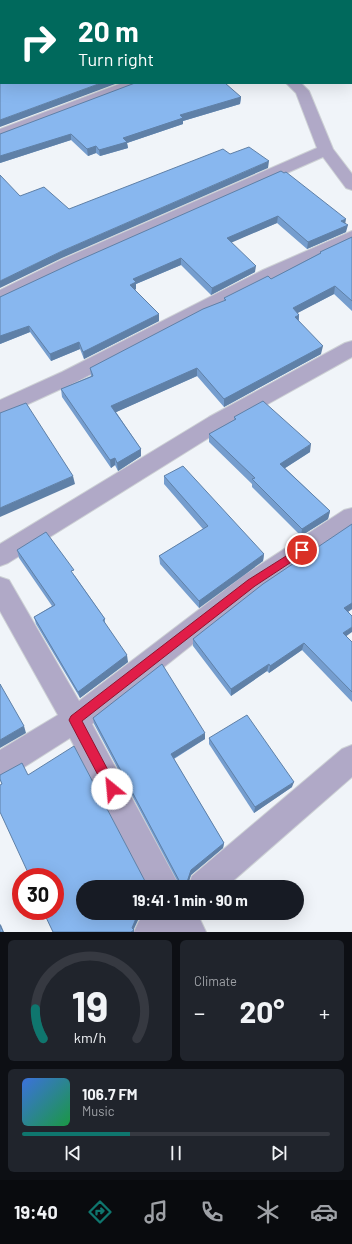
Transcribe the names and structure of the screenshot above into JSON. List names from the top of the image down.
{
  "page": {
    "turn": ["20 m", "Turn right"],
    "limit": "30",
    "trip": "19:41 · 1 min · 90 m",
    "tile": "Climate",
    "heat": ["−", "20°", "+"],
    "song": ["106.7 FM", "Music"],
    "tabs": "19:40",
    "gauge": ["19", "km/h"]
  }
}
